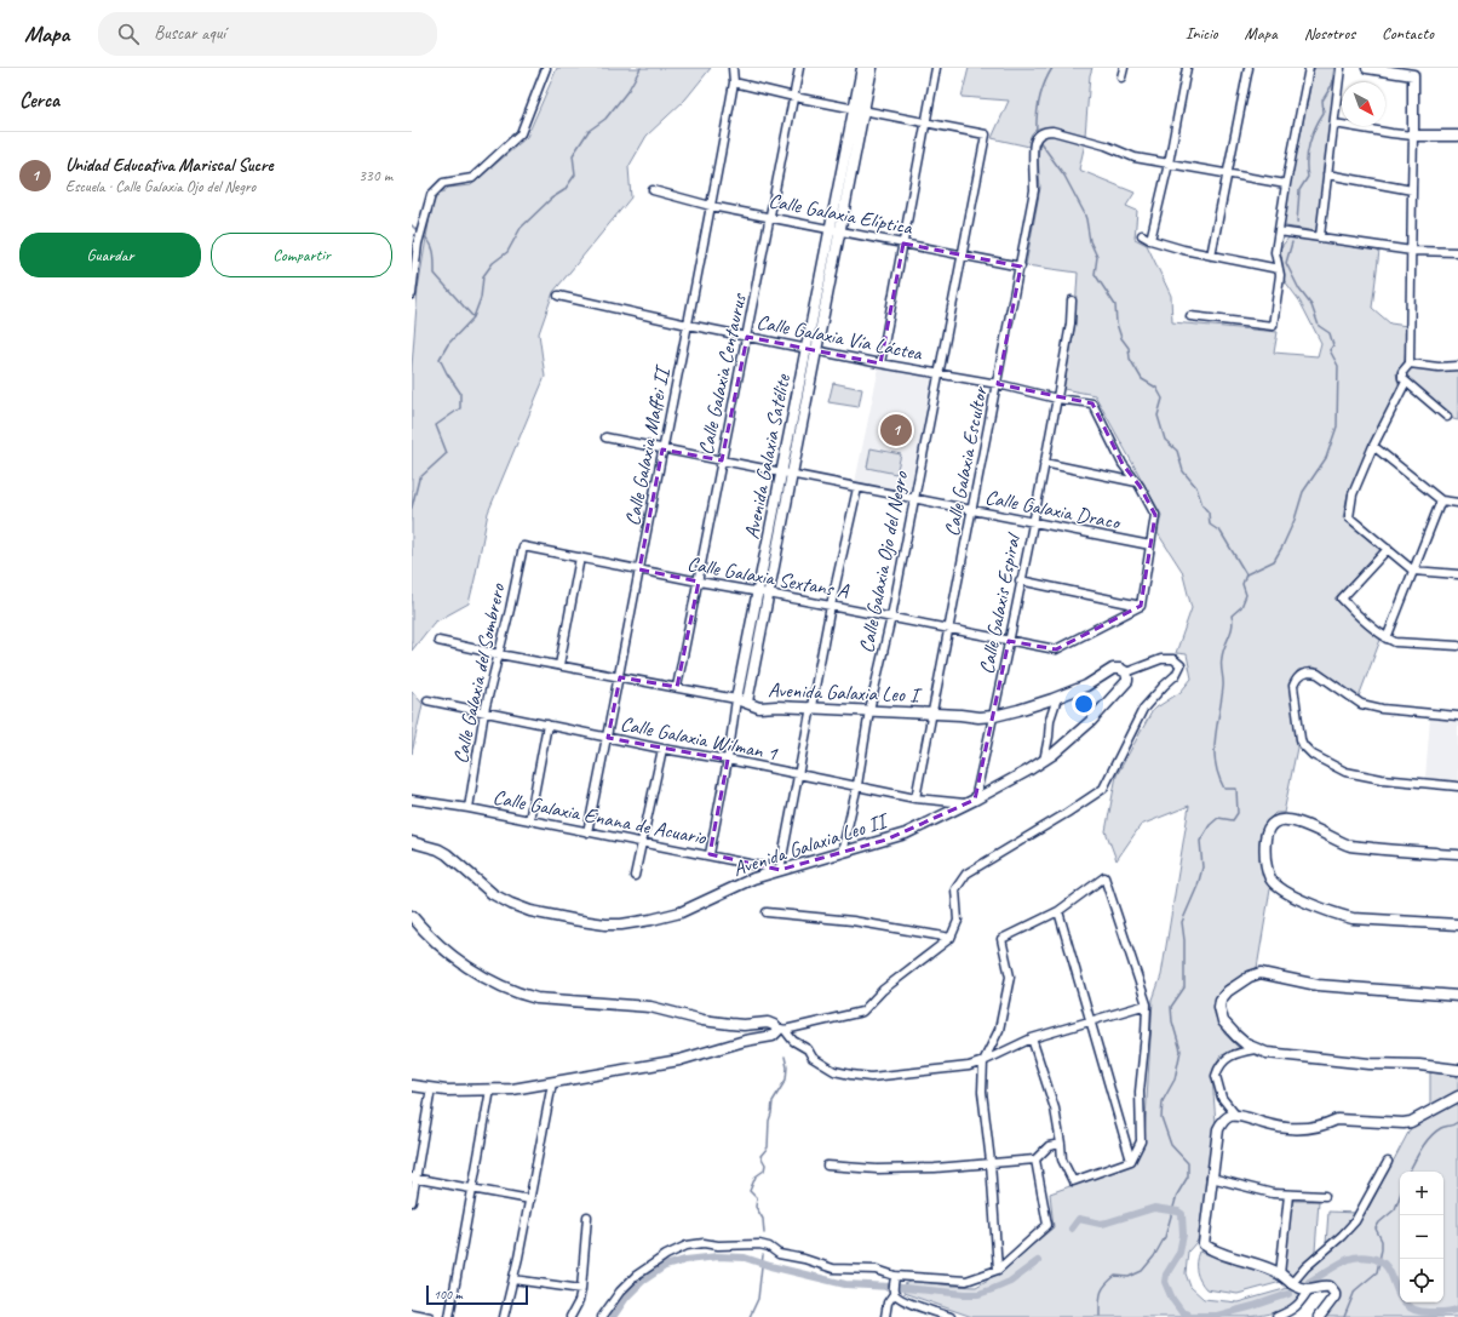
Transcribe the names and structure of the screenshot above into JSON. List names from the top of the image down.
{
  "streets": {
    "street": [
      "Calle Galaxia Elíptica",
      "Calle Galaxia Vía Láctea",
      "Calle Galaxia Centaurus",
      "Calle Galaxia Maffei II",
      "Avenida Galaxia Satélite",
      "Calle Galaxia Escultor",
      "Calle Galaxia Draco",
      "Calle Galaxia Ojo del Negro",
      "Calle Galaxia Sextans A",
      "Calle Galaxis Espiral",
      "Calle Galaxia del Sombrero",
      "Avenida Galaxia Leo I",
      "Calle Galaxia Wilman 1",
      "Calle Galaxia Enana de Acuario",
      "Avenida Galaxia Leo II"
    ]
  },
  "crossings": [
    ["Calle Galaxia Elíptica", "Calle Galaxia Centaurus"],
    ["Calle Galaxia Elíptica", "Calle Galaxia Maffei II"],
    ["Calle Galaxia Elíptica", "Avenida Galaxia Satélite"],
    ["Calle Galaxia Elíptica", "Calle Galaxia Escultor"],
    ["Calle Galaxia Elíptica", "Calle Galaxia Ojo del Negro"],
    ["Calle Galaxia Vía Láctea", "Calle Galaxia Centaurus"],
    ["Calle Galaxia Vía Láctea", "Calle Galaxia Maffei II"],
    ["Calle Galaxia Vía Láctea", "Avenida Galaxia Satélite"],
    ["Calle Galaxia Vía Láctea", "Calle Galaxia Escultor"],
    ["Calle Galaxia Vía Láctea", "Calle Galaxia Draco"],
    ["Calle Galaxia Vía Láctea", "Calle Galaxia Ojo del Negro"],
    ["Calle Galaxia Vía Láctea", "Calle Galaxia Sextans A"],
    ["Calle Galaxia Vía Láctea", "Calle Galaxis Espiral"],
    ["Calle Galaxia Centaurus", "Calle Galaxia Draco"],
    ["Calle Galaxia Centaurus", "Calle Galaxia Sextans A"],
    ["Calle Galaxia Centaurus", "Avenida Galaxia Leo I"],
    ["Calle Galaxia Maffei II", "Calle Galaxia Draco"],
    ["Calle Galaxia Maffei II", "Calle Galaxia Sextans A"],
    ["Calle Galaxia Maffei II", "Avenida Galaxia Leo I"],
    ["Calle Galaxia Maffei II", "Calle Galaxia Wilman 1"],
    ["Calle Galaxia Maffei II", "Calle Galaxia Enana de Acuario"],
    ["Avenida Galaxia Satélite", "Calle Galaxia Draco"],
    ["Avenida Galaxia Satélite", "Calle Galaxia Sextans A"],
    ["Avenida Galaxia Satélite", "Avenida Galaxia Leo I"],
    ["Avenida Galaxia Satélite", "Calle Galaxia Wilman 1"],
    ["Avenida Galaxia Satélite", "Calle Galaxia Enana de Acuario"],
    ["Calle Galaxia Escultor", "Calle Galaxia Draco"],
    ["Calle Galaxia Escultor", "Calle Galaxia Sextans A"],
    ["Calle Galaxia Escultor", "Avenida Galaxia Leo I"],
    ["Calle Galaxia Escultor", "Calle Galaxia Wilman 1"],
    ["Calle Galaxia Draco", "Calle Galaxia Ojo del Negro"],
    ["Calle Galaxia Draco", "Calle Galaxis Espiral"],
    ["Calle Galaxia Ojo del Negro", "Calle Galaxia Sextans A"],
    ["Calle Galaxia Ojo del Negro", "Avenida Galaxia Leo I"],
    ["Calle Galaxia Ojo del Negro", "Calle Galaxia Wilman 1"],
    ["Calle Galaxia Ojo del Negro", "Avenida Galaxia Leo II"],
    ["Calle Galaxia Sextans A", "Calle Galaxis Espiral"],
    ["Calle Galaxia Sextans A", "Calle Galaxia del Sombrero"],
    ["Calle Galaxis Espiral", "Avenida Galaxia Leo I"],
    ["Calle Galaxis Espiral", "Calle Galaxia Wilman 1"],
    ["Calle Galaxis Espiral", "Avenida Galaxia Leo II"],
    ["Calle Galaxia del Sombrero", "Avenida Galaxia Leo I"],
    ["Calle Galaxia del Sombrero", "Calle Galaxia Wilman 1"],
    ["Calle Galaxia del Sombrero", "Calle Galaxia Enana de Acuario"],
    ["Avenida Galaxia Leo I", "Avenida Galaxia Leo II"],
    ["Calle Galaxia Wilman 1", "Avenida Galaxia Leo II"],
    ["Calle Galaxia Enana de Acuario", "Avenida Galaxia Leo II"]
  ],
  "scale_bar": "100 m",
  "north": "bottom right",
  "page": {
    "header": "Mapa",
    "search": "Buscar aquí",
    "nav": [
      "Inicio",
      "Mapa",
      "Nosotros",
      "Contacto"
    ],
    "heading": "Cerca",
    "list": [
      {
        "mark": "1",
        "name": "Unidad Educativa Mariscal Sucre",
        "note": "Escuela · Calle Galaxia Ojo del Negro",
        "value": "330 m"
      }
    ],
    "buttons": ["Guardar", "Compartir"],
    "pins": "1",
    "map_buttons": ["+", "−"],
    "scale": "100 m"
  }
}
